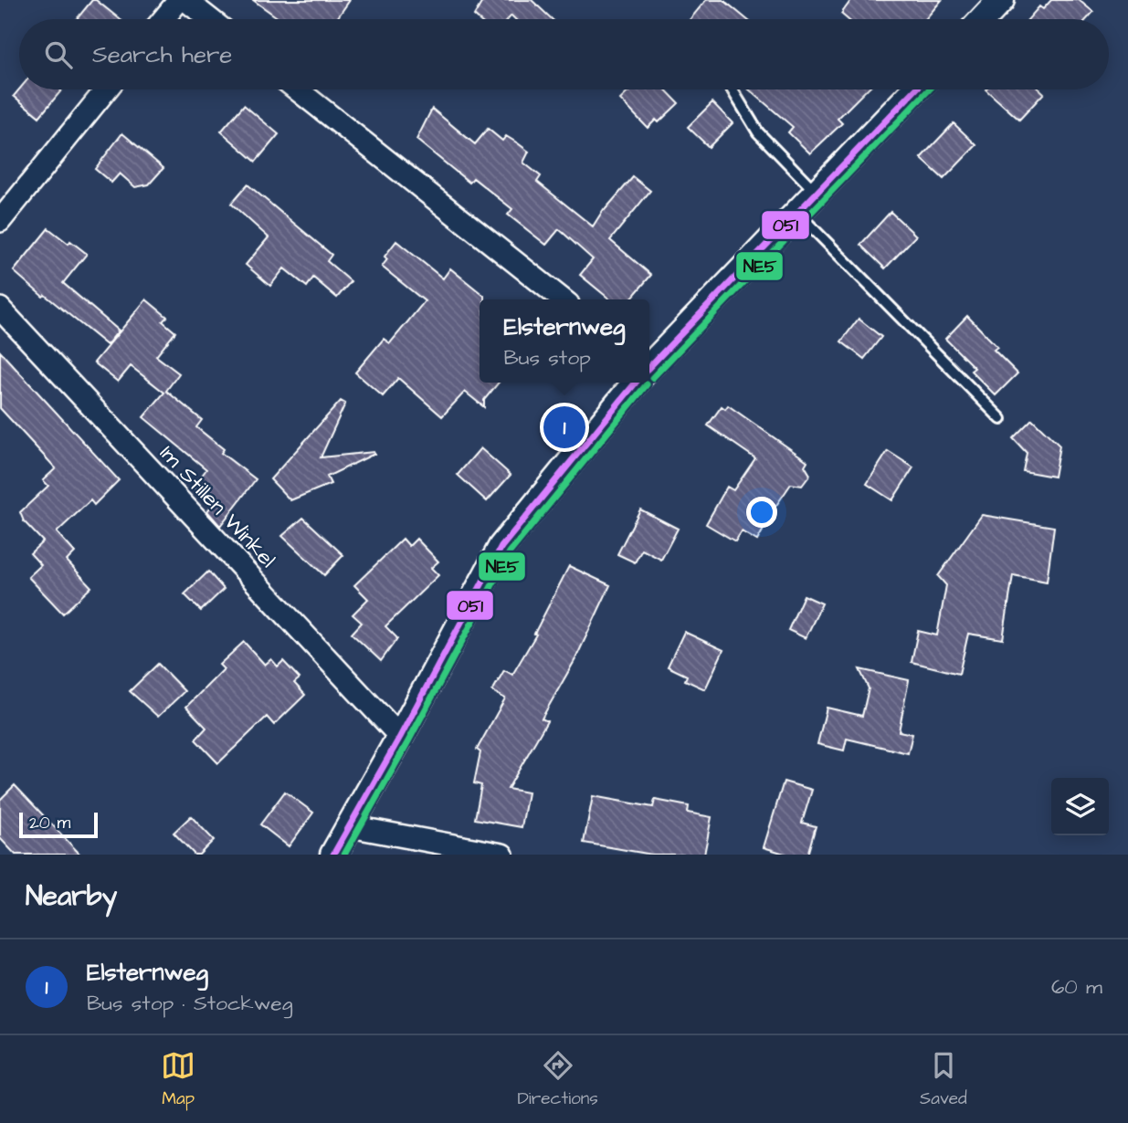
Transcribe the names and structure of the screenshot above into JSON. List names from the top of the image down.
{
  "streets": {
    "street": ["Im Stillen Winkel"]
  },
  "lines": ["transit line 051", "transit line NE5"],
  "scale_bar": "20 m",
  "page": {
    "search": "Search here",
    "popup": ["Elsternweg", "Bus stop"],
    "pins": "1",
    "scale": "20 m",
    "heading": "Nearby",
    "list": [
      {
        "mark": "1",
        "name": "Elsternweg",
        "note": "Bus stop · Stockweg",
        "value": "60 m"
      }
    ],
    "nav": ["Map", "Directions", "Saved"]
  }
}
